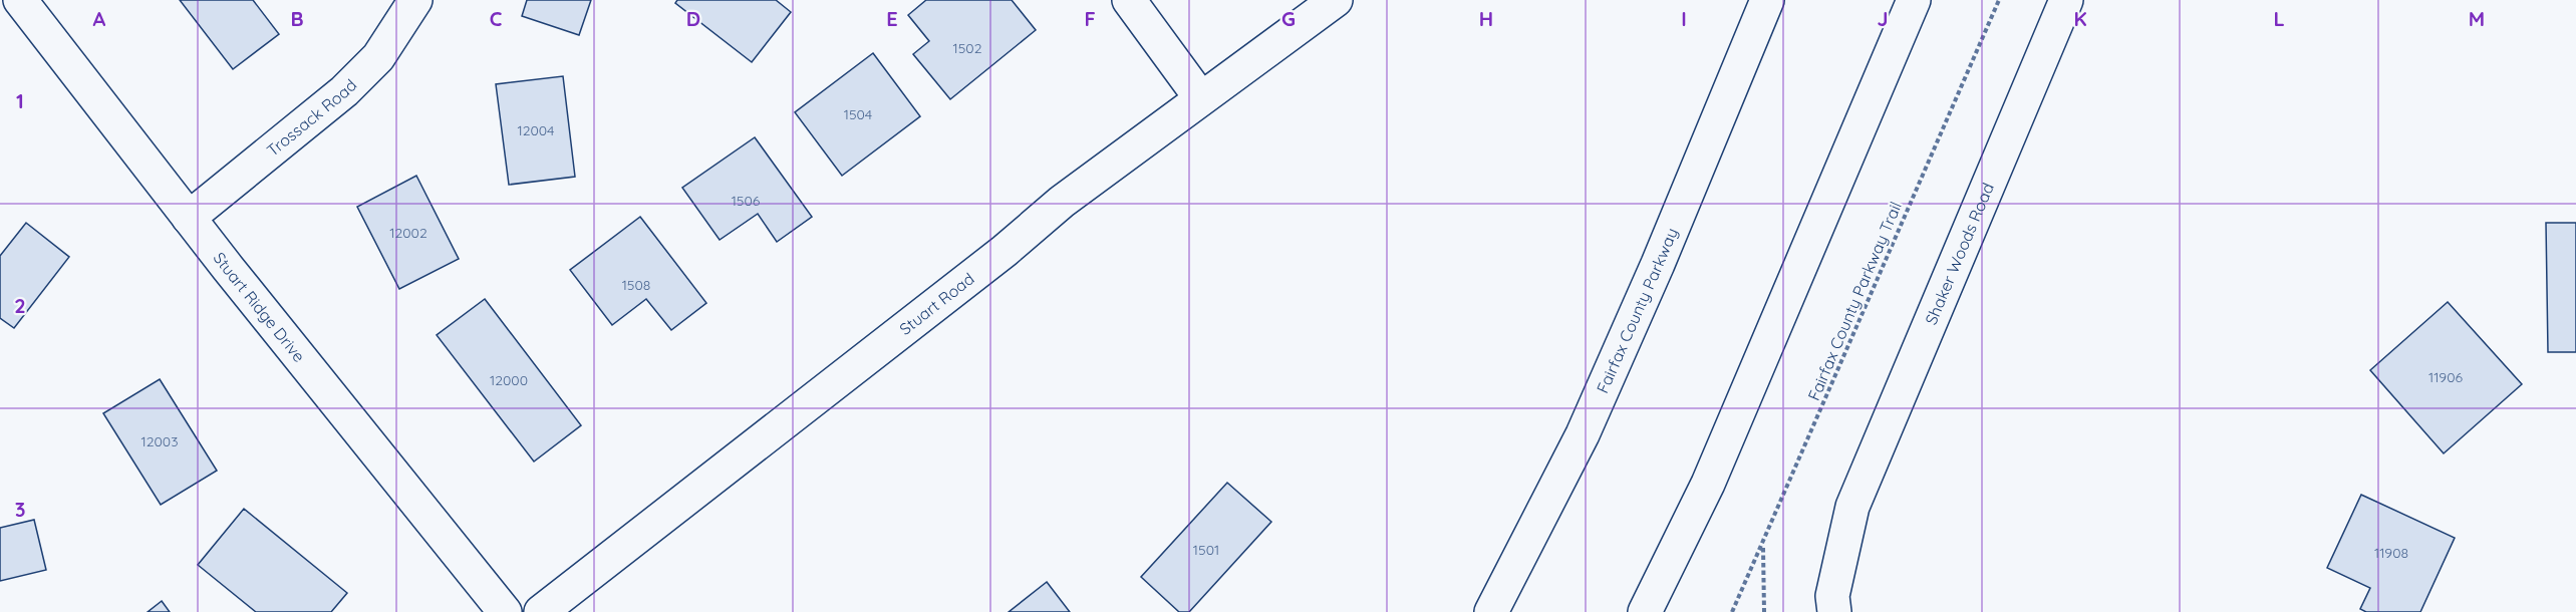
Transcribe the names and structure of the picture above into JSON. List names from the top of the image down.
{
  "streets": {
    "main road": [
      "Trossack Road",
      "Shaker Woods Road",
      "Stuart Road",
      "Stuart Ridge Drive",
      "Fairfax County Parkway"
    ],
    "path": ["Fairfax County Parkway Trail"]
  },
  "crossings": [
    ["Trossack Road", "Stuart Ridge Drive"]
  ],
  "house_numbers": [
    "1502",
    "1504",
    "12004",
    "1506",
    "12002",
    "1508",
    "11906",
    "12000",
    "12003",
    "1501",
    "11908"
  ],
  "grid": {
    "columns": [
      "A",
      "B",
      "C",
      "D",
      "E",
      "F",
      "G",
      "H",
      "I",
      "J",
      "K",
      "L",
      "M"
    ],
    "rows": ["1", "2", "3"]
  }
}
